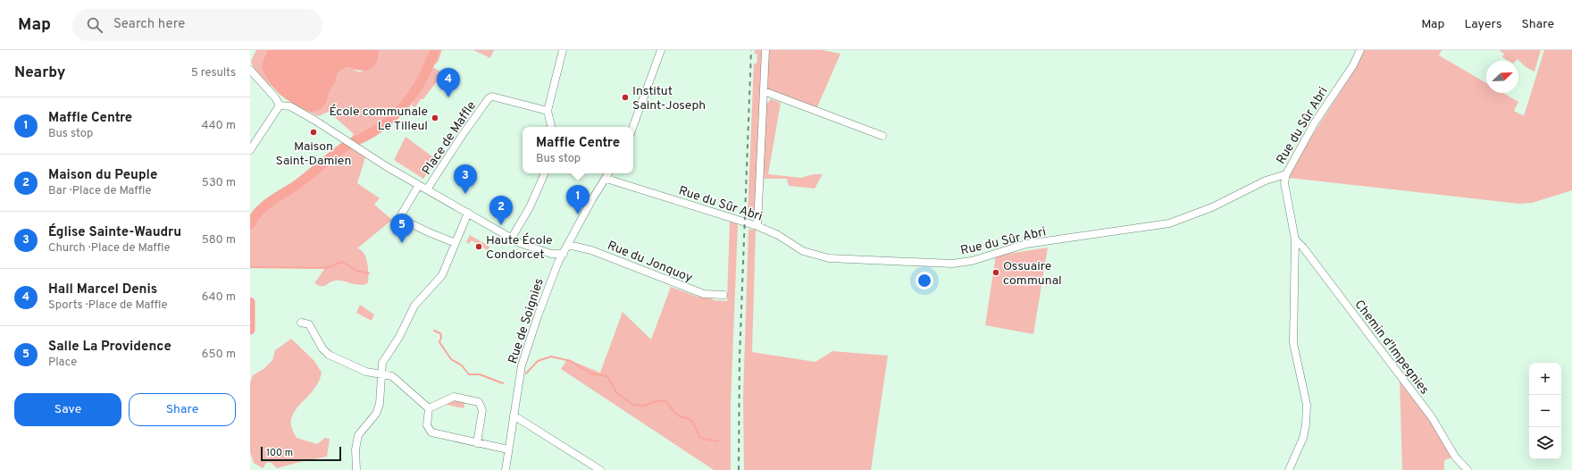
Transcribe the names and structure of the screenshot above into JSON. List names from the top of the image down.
{
  "streets": {
    "street": [
      "Rue du Sûr Abri",
      "Place de Maffle",
      "Rue du Jonquoy",
      "Rue de Soignies",
      "Chemin d'Impegnies"
    ]
  },
  "crossings": [
    ["Rue du Sûr Abri", "Rue de Soignies"],
    ["Place de Maffle", "Rue de Soignies"],
    ["Rue du Jonquoy", "Rue de Soignies"]
  ],
  "places": [
    "Institut Saint-Joseph",
    "École communale Le Tilleul",
    "Maison Saint-Damien",
    "Haute École Condorcet",
    "Ossuaire communal"
  ],
  "scale_bar": "100 m",
  "north": "top right",
  "page": {
    "header": "Map",
    "search": "Search here",
    "nav": ["Map", "Layers", "Share"],
    "heading": ["Nearby", "5 results"],
    "pins": [
      "4",
      "3",
      "1",
      "2",
      "5"
    ],
    "list": [
      {
        "mark": "1",
        "name": "Maffle Centre",
        "note": "Bus stop",
        "value": "440 m"
      },
      {
        "mark": "2",
        "name": "Maison du Peuple",
        "note": "Bar · Place de Maffle",
        "value": "530 m"
      },
      {
        "mark": "3",
        "name": "Église Sainte-Waudru",
        "note": "Church · Place de Maffle",
        "value": "580 m"
      },
      {
        "mark": "4",
        "name": "Hall Marcel Denis",
        "note": "Sports · Place de Maffle",
        "value": "640 m"
      },
      {
        "mark": "5",
        "name": "Salle La Providence",
        "note": "Place",
        "value": "650 m"
      }
    ],
    "popup": ["Maffle Centre", "Bus stop"],
    "map_buttons": ["+", "−"],
    "buttons": ["Save", "Share"],
    "scale": "100 m"
  }
}
